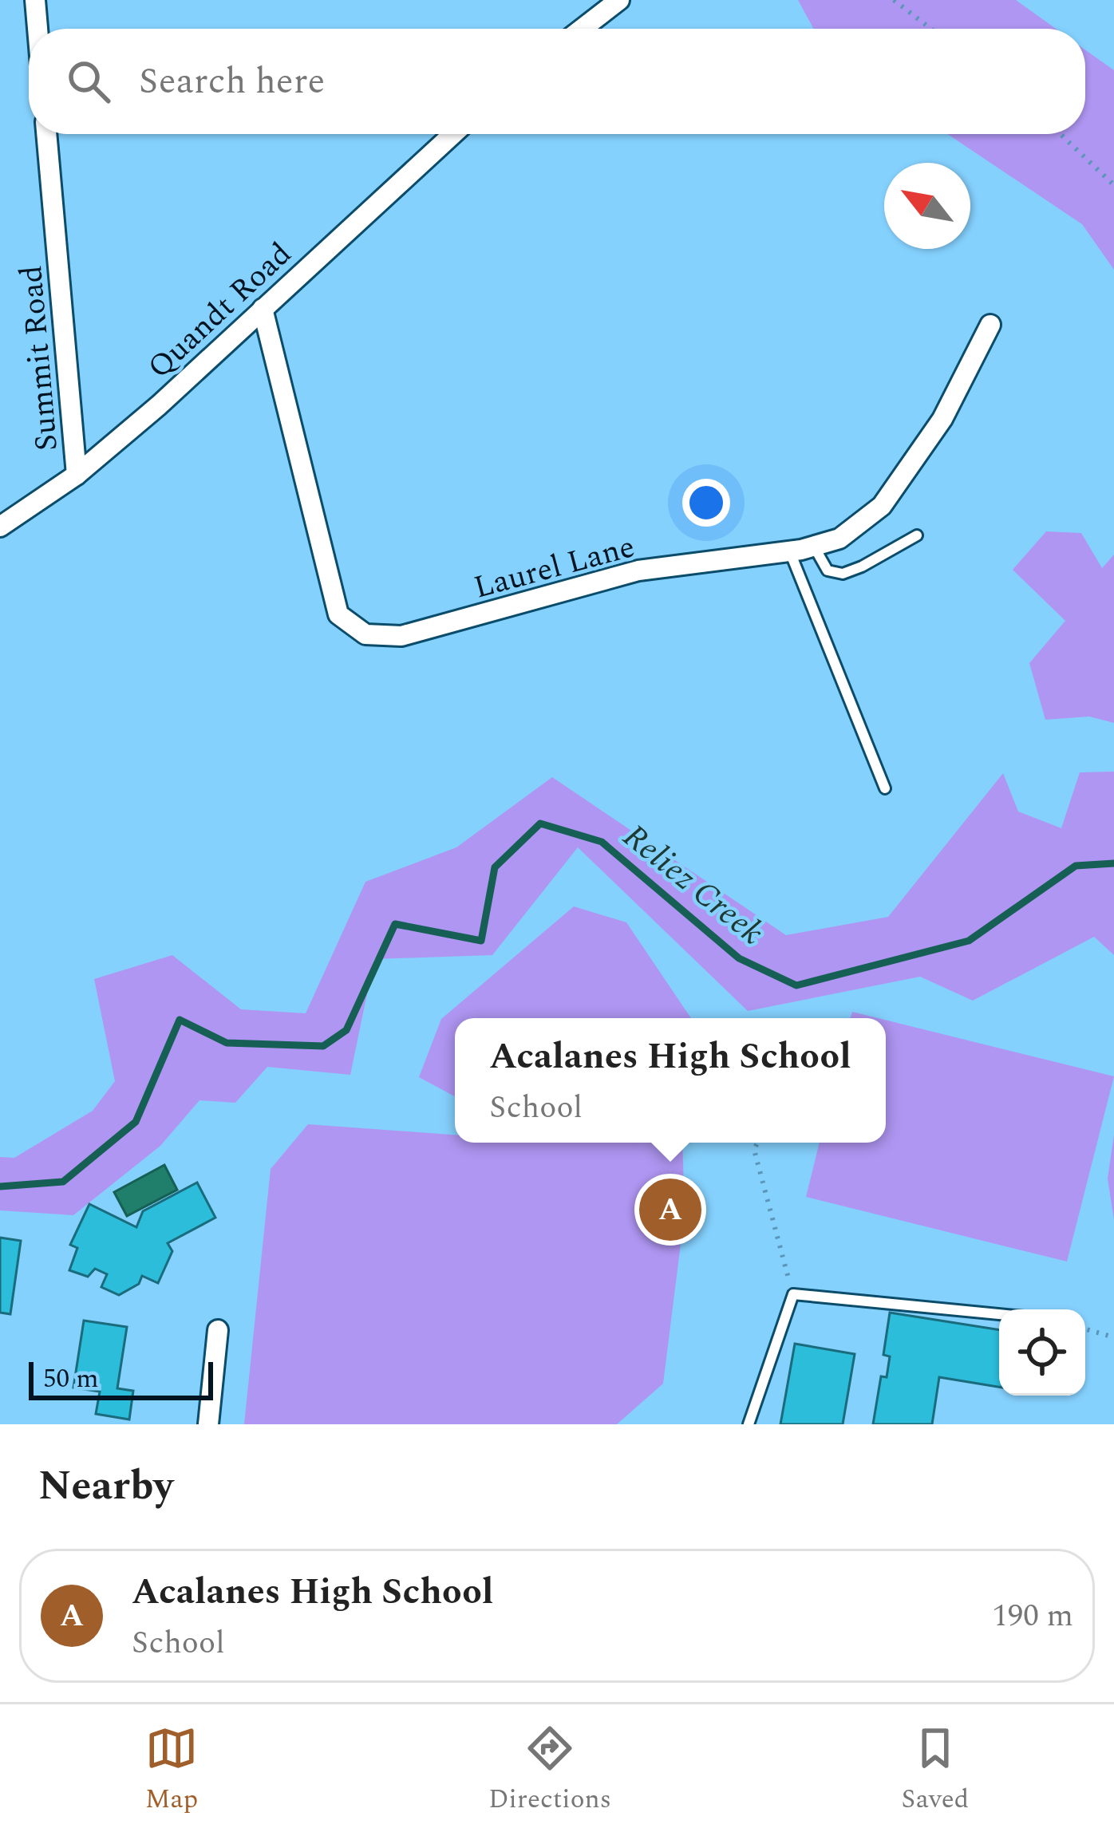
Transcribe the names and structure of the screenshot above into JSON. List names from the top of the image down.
{
  "streets": {
    "street": ["Quandt Road", "Summit Road", "Laurel Lane"]
  },
  "crossings": [
    ["Quandt Road", "Summit Road"],
    ["Quandt Road", "Laurel Lane"]
  ],
  "water": ["Reliez Creek"],
  "scale_bar": "50 m",
  "north": "top left",
  "page": {
    "search": "Search here",
    "popup": ["Acalanes High School", "School"],
    "pins": "A",
    "scale": "50 m",
    "heading": "Nearby",
    "list": [
      {
        "mark": "A",
        "name": "Acalanes High School",
        "note": "School",
        "value": "190 m"
      }
    ],
    "nav": ["Map", "Directions", "Saved"]
  }
}
